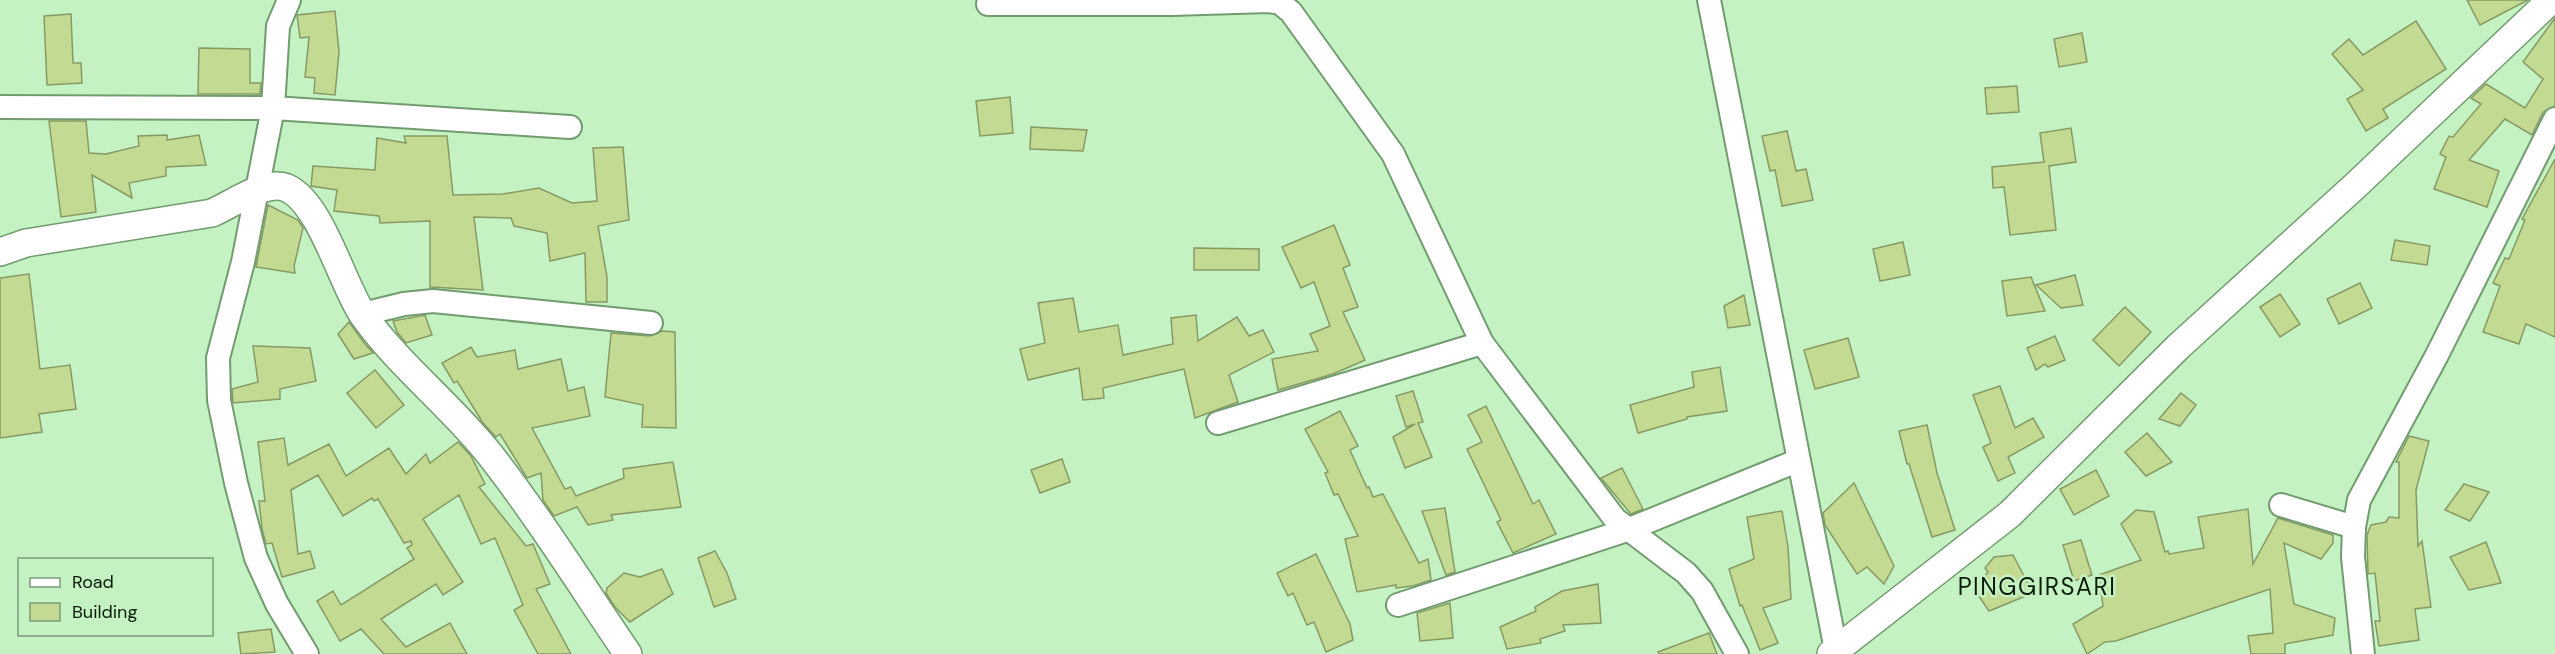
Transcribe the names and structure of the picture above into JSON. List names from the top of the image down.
{
  "districts": ["PINGGIRSARI"],
  "legend": ["Road", "Building"]
}
